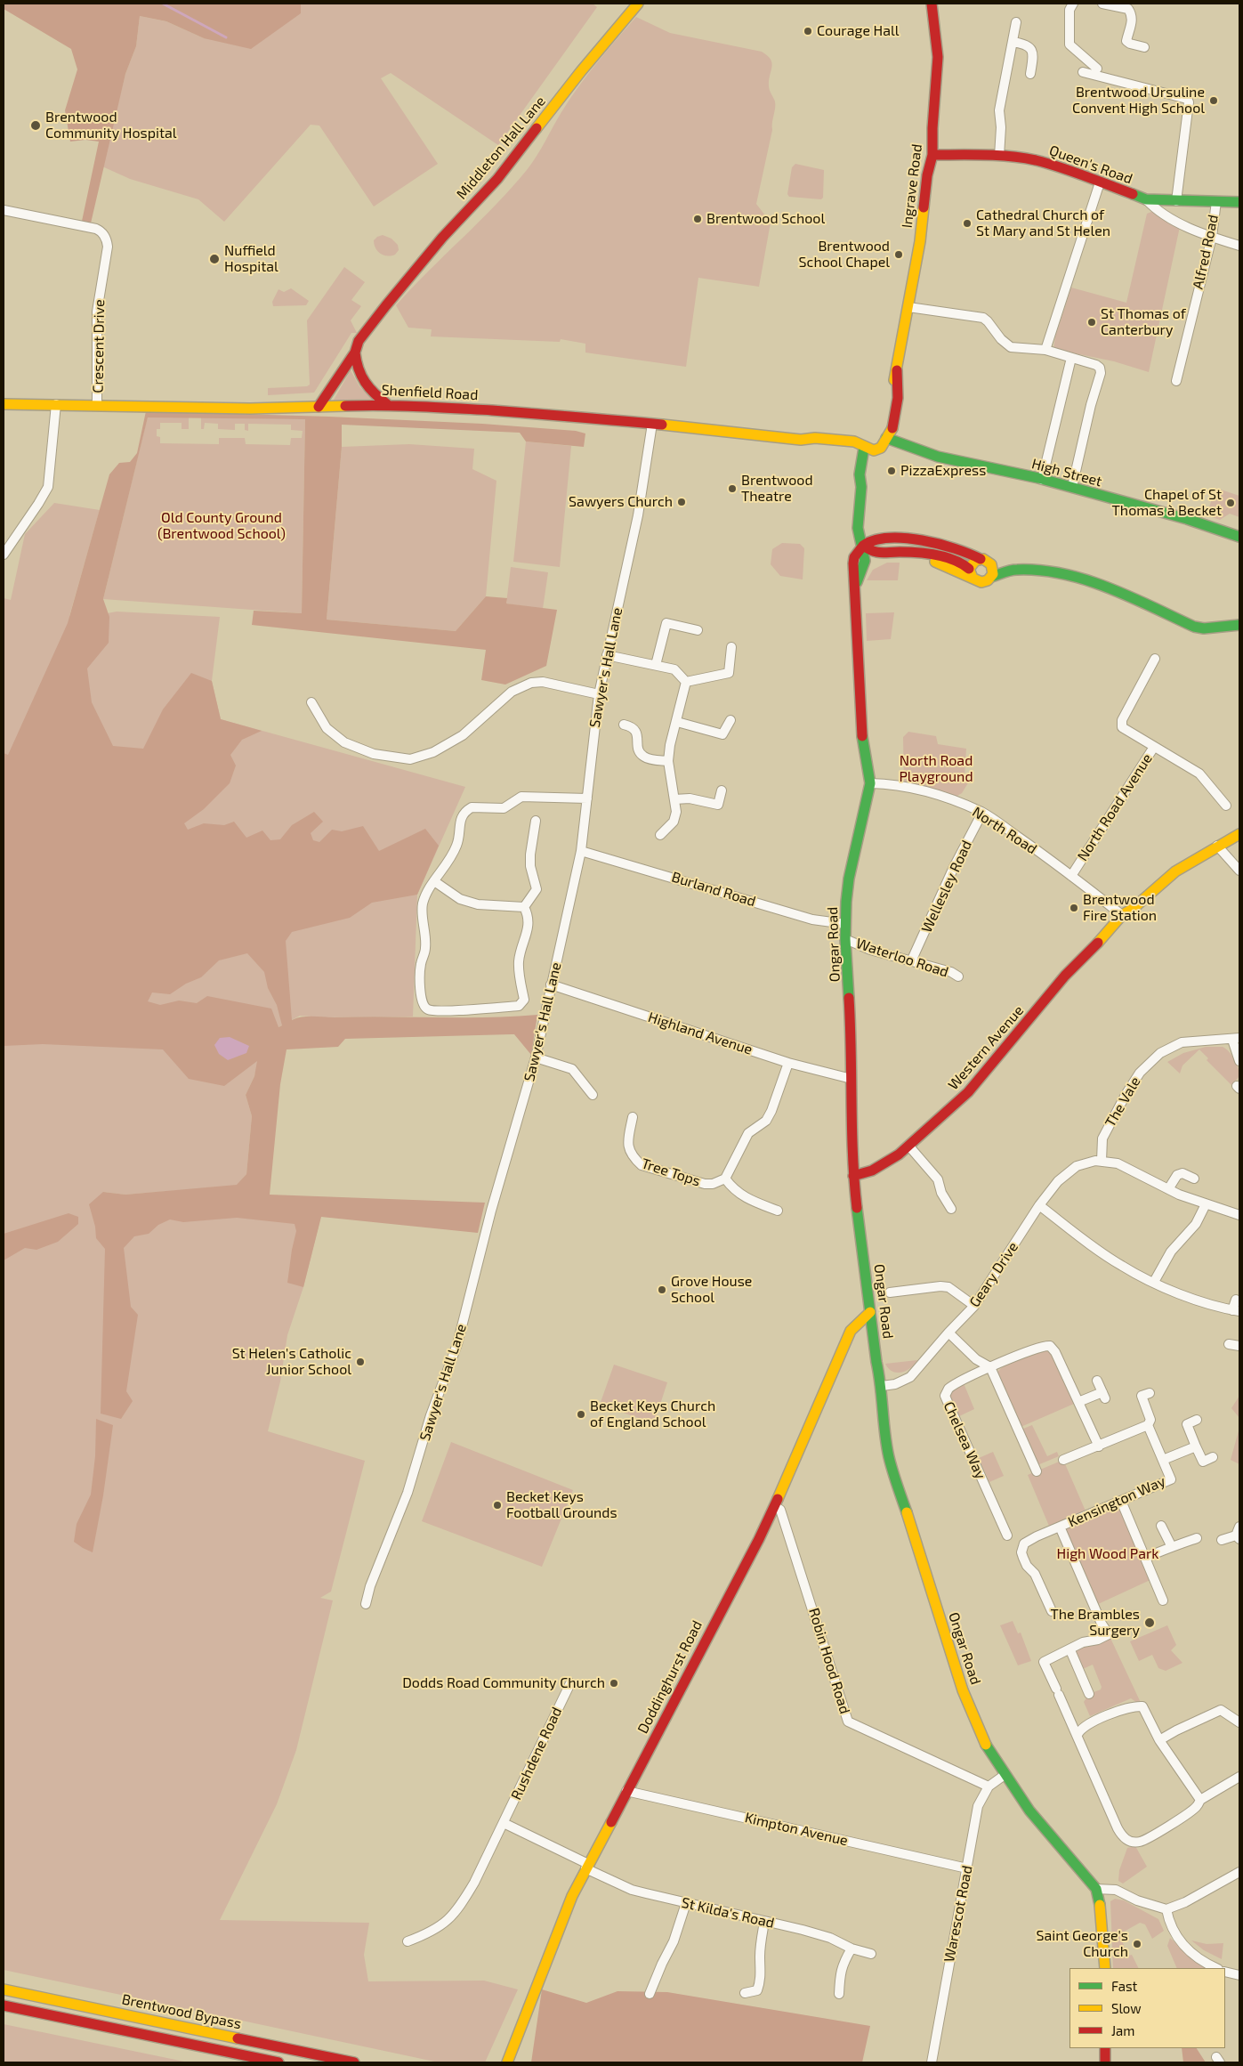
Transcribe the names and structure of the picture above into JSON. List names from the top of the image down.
{
  "streets": {
    "main road": [
      "Middleton Hall Lane",
      "Queen's Road",
      "Ingrave Road",
      "Shenfield Road",
      "High Street",
      "Ongar Road",
      "Western Avenue",
      "Doddinghurst Road",
      "Brentwood Bypass"
    ],
    "street": [
      "Alfred Road",
      "Crescent Drive",
      "Sawyer's Hall Lane",
      "North Road Avenue",
      "North Road",
      "Wellesley Road",
      "Burland Road",
      "Waterloo Road",
      "Highland Avenue",
      "The Vale",
      "Tree Tops",
      "Geary Drive",
      "Chelsea Way",
      "Kensington Way",
      "Robin Hood Road",
      "Rushdene Road",
      "Kimpton Avenue",
      "St Kilda's Road",
      "Warescot Road"
    ]
  },
  "crossings": [
    ["Middleton Hall Lane", "Shenfield Road"],
    ["Queen's Road", "Ingrave Road"],
    ["Queen's Road", "Alfred Road"],
    ["Ingrave Road", "High Street"],
    ["Crescent Drive", "Shenfield Road"],
    ["Shenfield Road", "Sawyer's Hall Lane"],
    ["Sawyer's Hall Lane", "Burland Road"],
    ["Sawyer's Hall Lane", "Highland Avenue"],
    ["North Road Avenue", "North Road"],
    ["North Road", "Wellesley Road"],
    ["North Road", "Ongar Road"],
    ["North Road", "Western Avenue"],
    ["Wellesley Road", "Waterloo Road"],
    ["Burland Road", "Ongar Road"],
    ["Ongar Road", "Waterloo Road"],
    ["Ongar Road", "Highland Avenue"],
    ["Ongar Road", "Western Avenue"],
    ["Ongar Road", "Geary Drive"],
    ["Ongar Road", "Doddinghurst Road"],
    ["Ongar Road", "Warescot Road"],
    ["The Vale", "Geary Drive"],
    ["Robin Hood Road", "Doddinghurst Road"],
    ["Robin Hood Road", "Warescot Road"],
    ["Doddinghurst Road", "Kimpton Avenue"],
    ["Doddinghurst Road", "St Kilda's Road"],
    ["Kimpton Avenue", "Warescot Road"]
  ],
  "parks": ["Old County Ground (Brentwood School)", "North Road Playground", "High Wood Park"],
  "places": [
    "Courage Hall",
    "Brentwood Ursuline Convent High School",
    "Brentwood Community Hospital",
    "Brentwood School",
    "Cathedral Church of St Mary and St Helen",
    "Brentwood School Chapel",
    "Nuffield Hospital",
    "St Thomas of Canterbury",
    "PizzaExpress",
    "Brentwood Theatre",
    "Sawyers Church",
    "Chapel of St Thomas à Becket",
    "Brentwood Fire Station",
    "Grove House School",
    "St Helen's Catholic Junior School",
    "Becket Keys Church of England School",
    "Becket Keys Football Grounds",
    "The Brambles Surgery",
    "Dodds Road Community Church",
    "Saint George's Church"
  ],
  "legend": ["Fast", "Slow", "Jam"]
}
